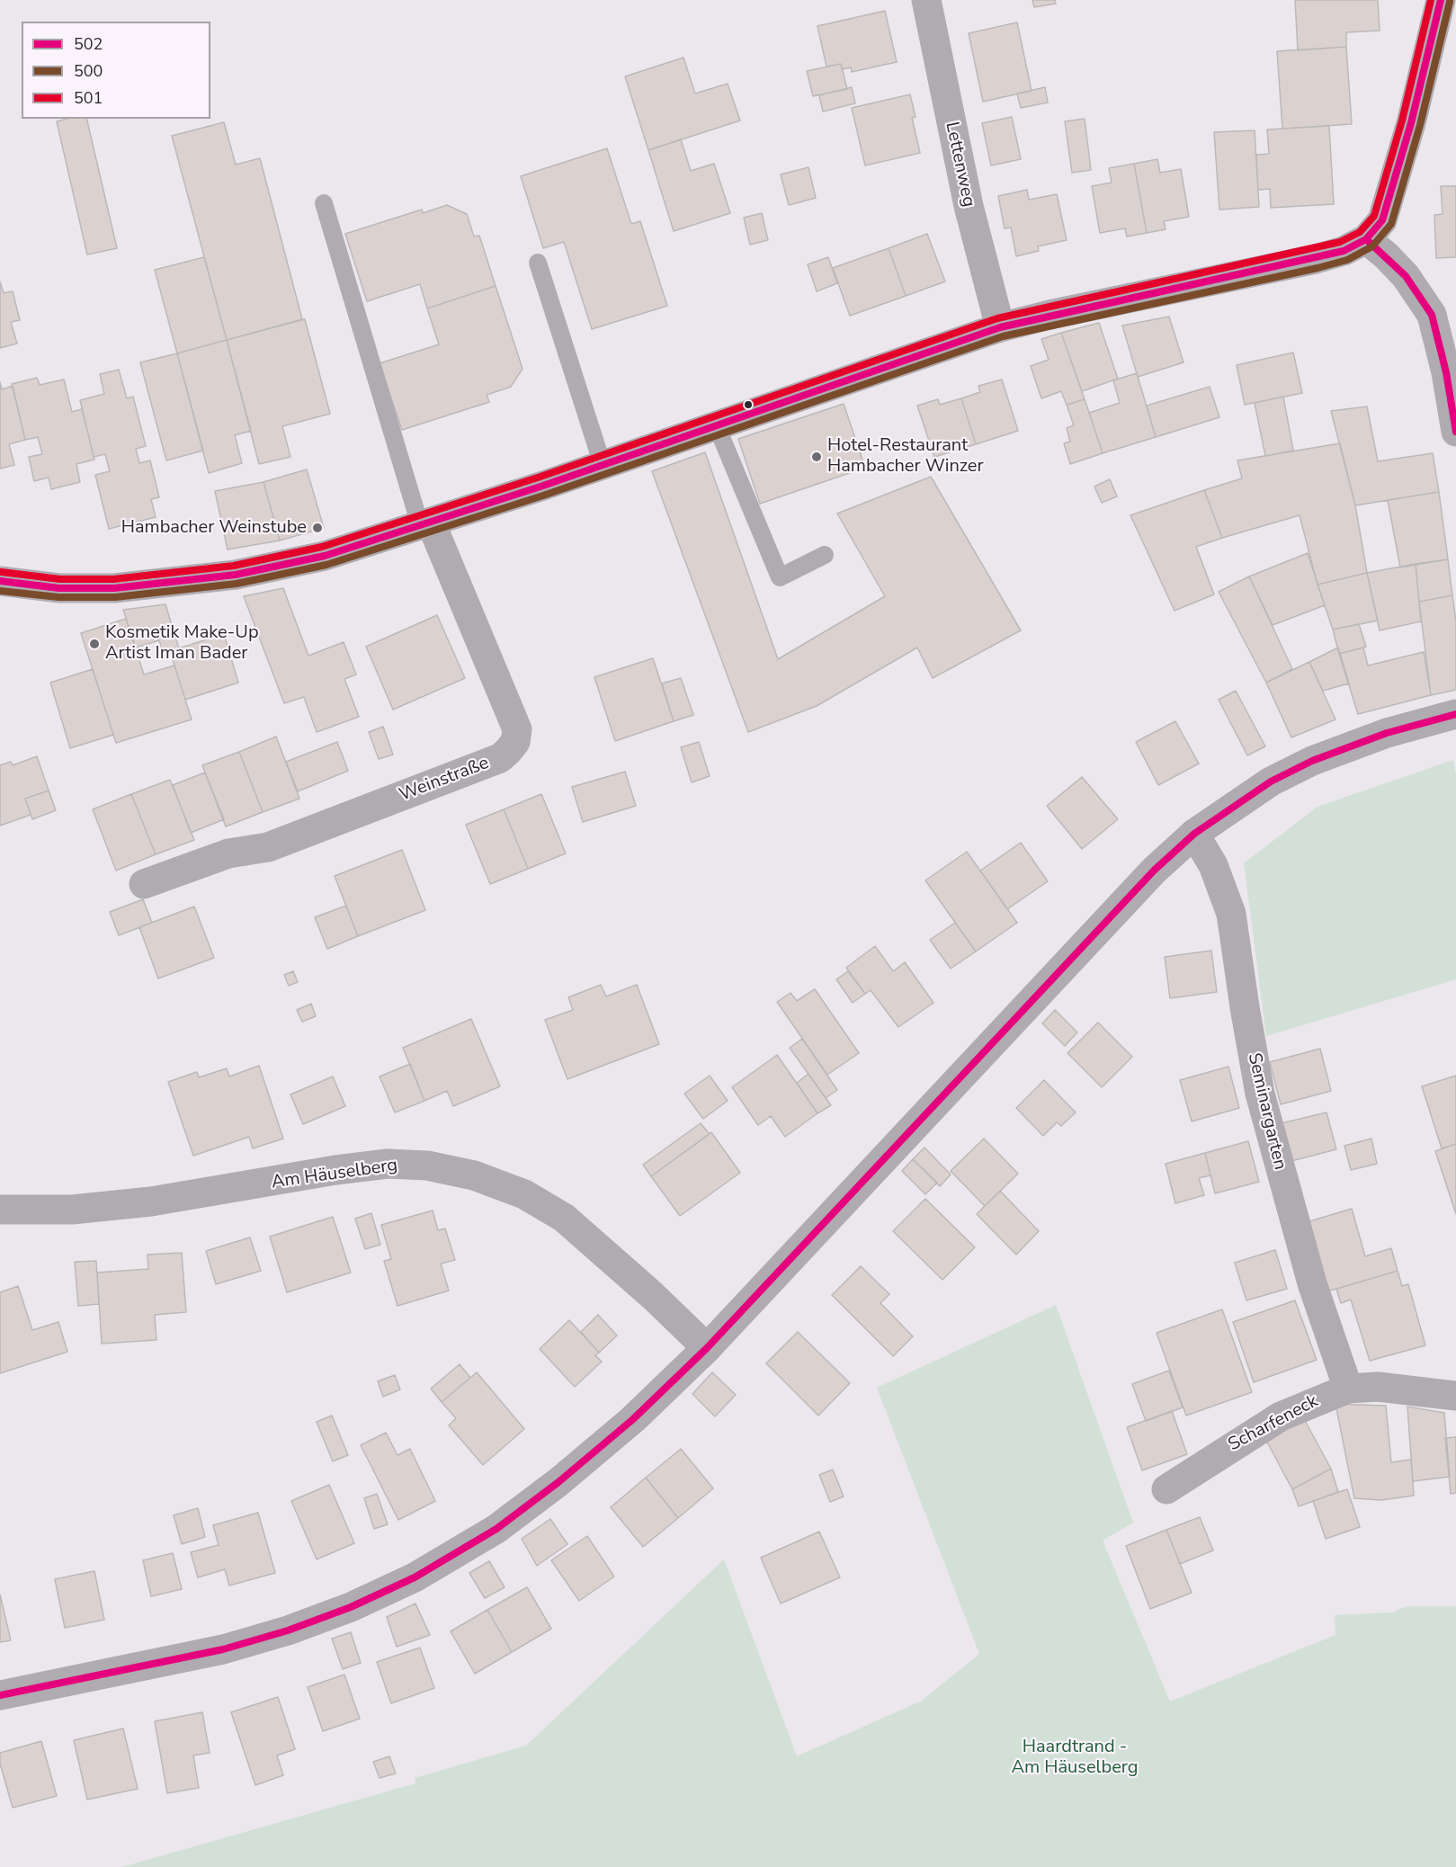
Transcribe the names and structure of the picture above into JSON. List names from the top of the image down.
{
  "streets": {
    "street": [
      "Lettenweg",
      "Weinstraße",
      "Seminargarten",
      "Am Häuselberg",
      "Scharfeneck"
    ]
  },
  "crossings": [
    ["Seminargarten", "Scharfeneck"]
  ],
  "parks": ["Haardtrand - Am Häuselberg"],
  "places": ["Hotel-Restaurant Hambacher Winzer", "Hambacher Weinstube", "Kosmetik Make-Up Artist Iman Bader"],
  "lines": ["transit line 502", "transit line 501", "transit line 500"],
  "legend": ["502", "500", "501"]
}
